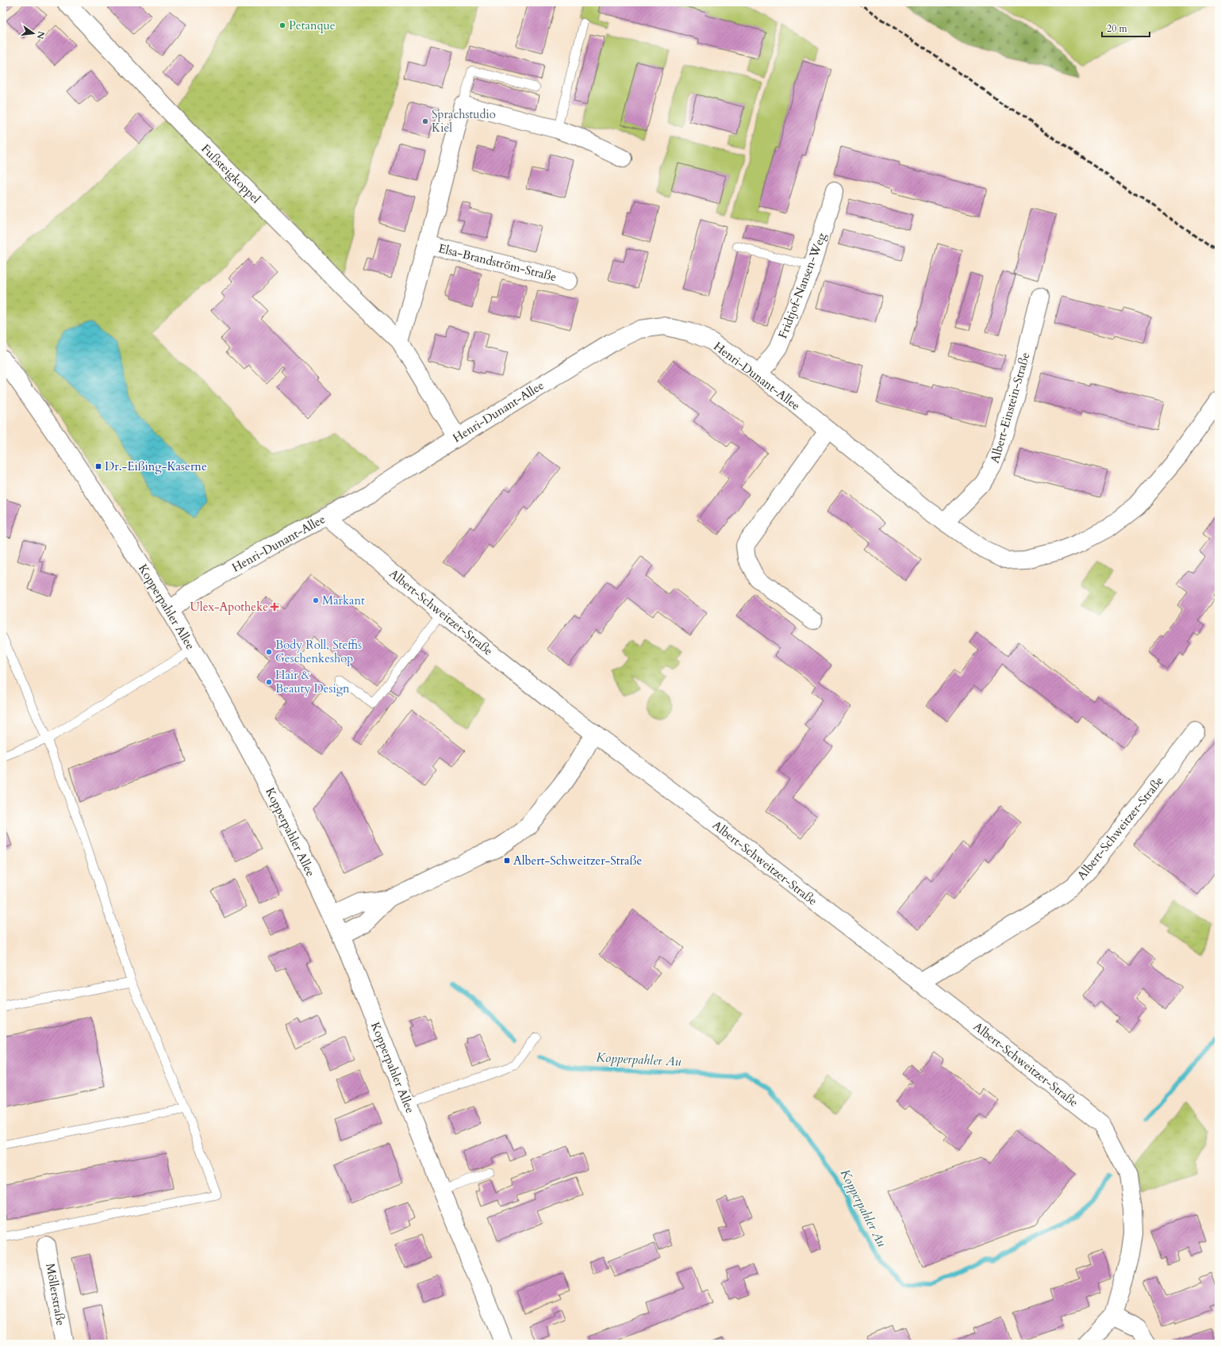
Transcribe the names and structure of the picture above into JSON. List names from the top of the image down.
{
  "streets": {
    "street": [
      "Fußsteigkoppel",
      "Elsa-Brandström-Straße",
      "Fridtjof-Nansen-Weg",
      "Henri-Dunant-Allee",
      "Albert-Einstein-Straße",
      "Kopperpahler Allee",
      "Albert-Schweitzer-Straße",
      "Möllerstraße"
    ]
  },
  "crossings": [
    ["Fußsteigkoppel", "Elsa-Brandström-Straße"],
    ["Fridtjof-Nansen-Weg", "Henri-Dunant-Allee"],
    ["Henri-Dunant-Allee", "Albert-Einstein-Straße"],
    ["Henri-Dunant-Allee", "Kopperpahler Allee"],
    ["Henri-Dunant-Allee", "Albert-Schweitzer-Straße"]
  ],
  "water": ["Kopperpahler Au"],
  "places": {
    "other": [
      "Petanque",
      "Sprachstudio Kiel",
      "Markant",
      "Body Roll, Steffis Geschenkeshop",
      "Hair & Beauty Design"
    ],
    "transit": ["Dr.-Eißing-Kaserne", "Albert-Schweitzer-Straße"],
    "health": ["Ulex-Apotheke"]
  },
  "scale_bar": "20 m",
  "north": "right"
}
